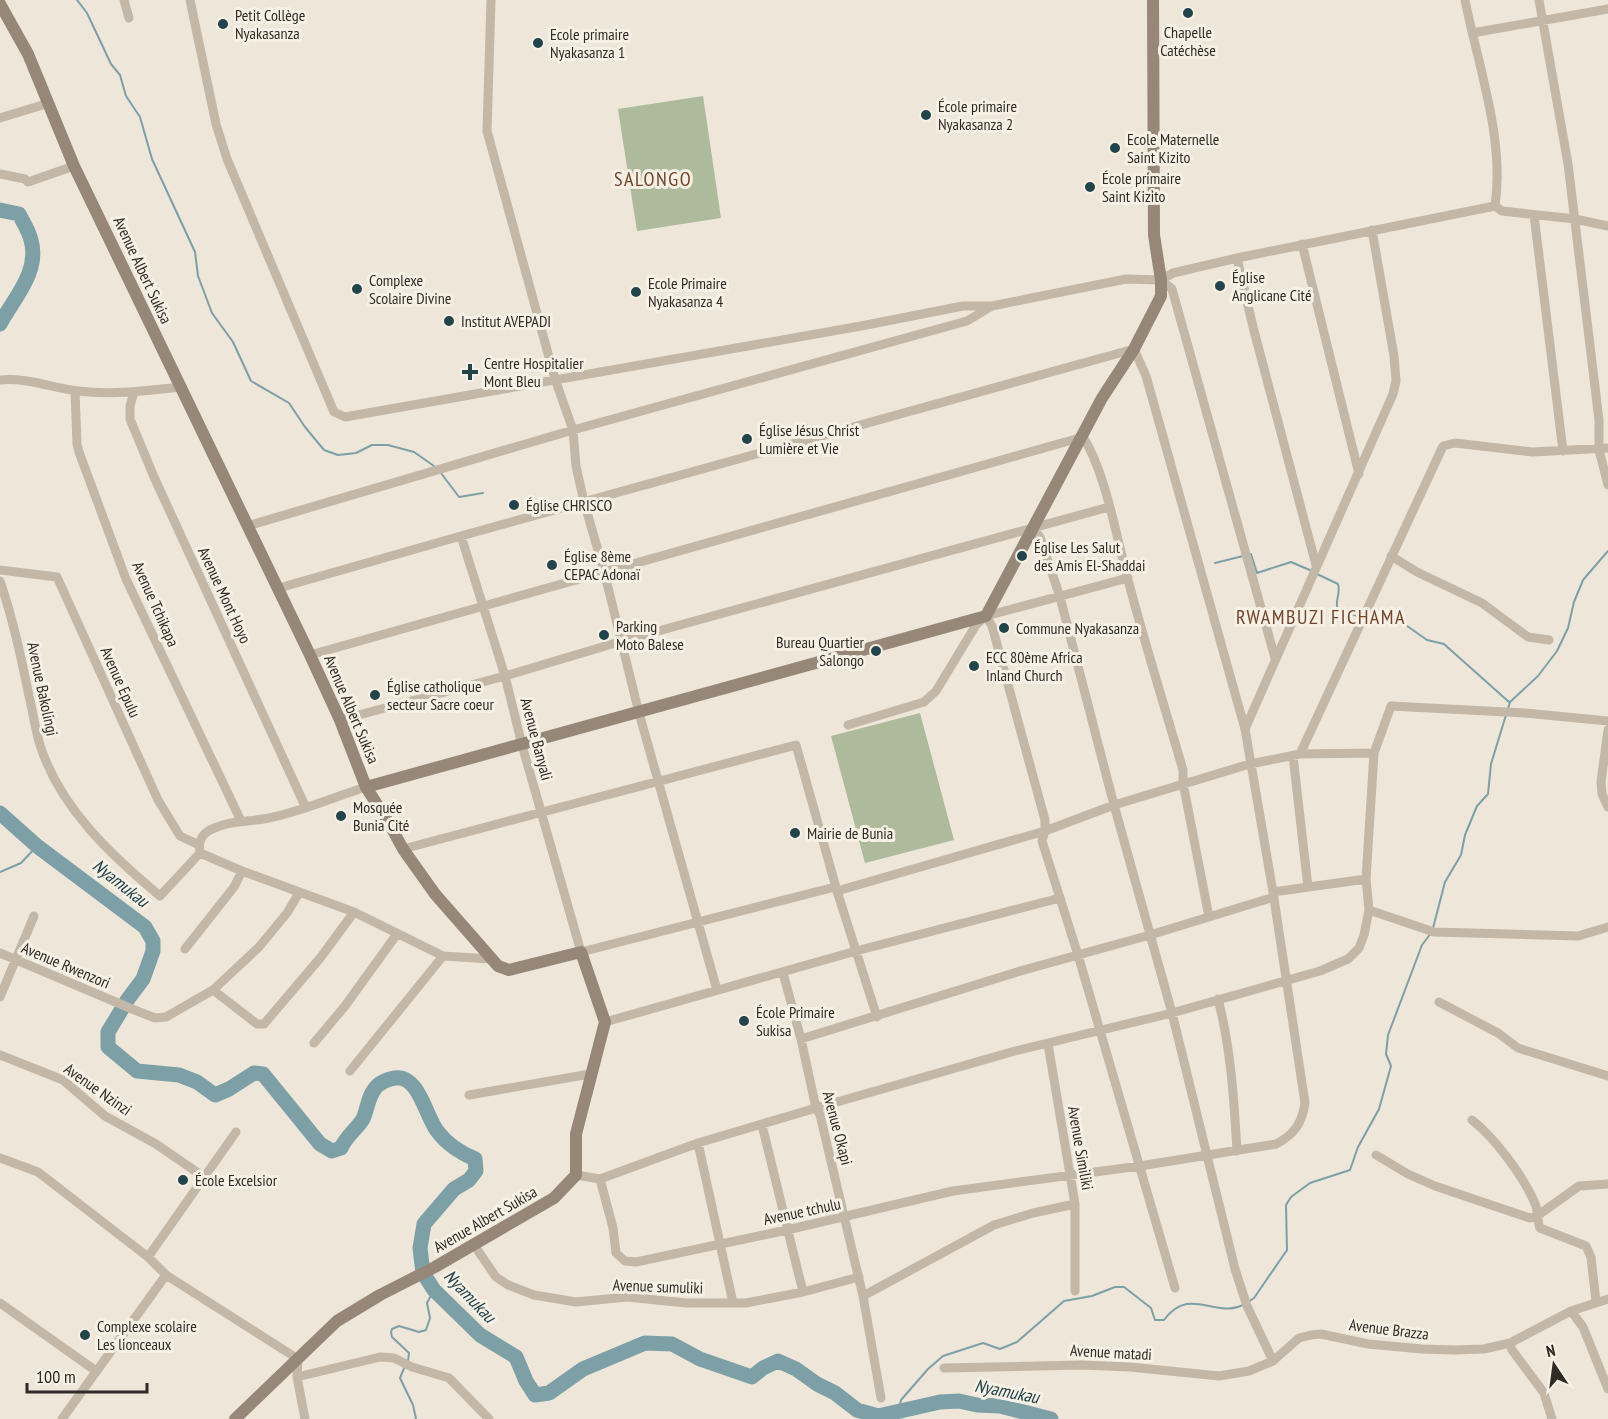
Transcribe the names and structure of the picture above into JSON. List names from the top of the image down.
{
  "streets": {
    "street": [
      "Avenue Albert Sukisa",
      "Avenue Mont Hoyo",
      "Avenue Tchikapa",
      "Avenue Epulu",
      "Avenue Bakolingi",
      "Avenue Banyali",
      "Avenue Rwenzori",
      "Avenue Nzinzi",
      "Avenue Okapi",
      "Avenue Similiki",
      "Avenue tchulu",
      "Avenue sumuliki",
      "Avenue Brazza",
      "Avenue matadi"
    ]
  },
  "crossings": [
    ["Avenue Albert Sukisa", "Avenue sumuliki"],
    ["Avenue Epulu", "Avenue Bakolingi"],
    ["Avenue Epulu", "Avenue Rwenzori"],
    ["Avenue Okapi", "Avenue Similiki"],
    ["Avenue Okapi", "Avenue tchulu"],
    ["Avenue Okapi", "Avenue sumuliki"],
    ["Avenue Similiki", "Avenue tchulu"],
    ["Avenue Brazza", "Avenue matadi"]
  ],
  "districts": ["SALONGO", "RWAMBUZI FICHAMA"],
  "water": ["Nyamukau"],
  "places": {
    "other": [
      "Chapelle Catéchèse",
      "Petit Collège Nyakasanza",
      "Ecole primaire Nyakasanza 1",
      "École primaire Nyakasanza 2",
      "Ecole Maternelle Saint Kizito",
      "École primaire Saint Kizito",
      "Église Anglicane Cité",
      "Complexe Scolaire Divine",
      "Ecole Primaire Nyakasanza 4",
      "Institut AVEPADI",
      "Église Jésus Christ Lumière et Vie",
      "Église CHRISCO",
      "Église Les Salut des Amis El-Shaddai",
      "Église 8ème CEPAC Adonaï",
      "Commune Nyakasanza",
      "Parking Moto Balese",
      "Bureau Quartier Salongo",
      "ECC 80ème Africa Inland Church",
      "Église catholique secteur Sacre coeur",
      "Mosquée Bunia Cité",
      "Mairie de Bunia",
      "École Primaire Sukisa",
      "École Excelsior",
      "Complexe scolaire Les lionceaux"
    ],
    "health": ["Centre Hospitalier Mont Bleu"]
  },
  "scale_bar": "100 m",
  "north": "top"
}
